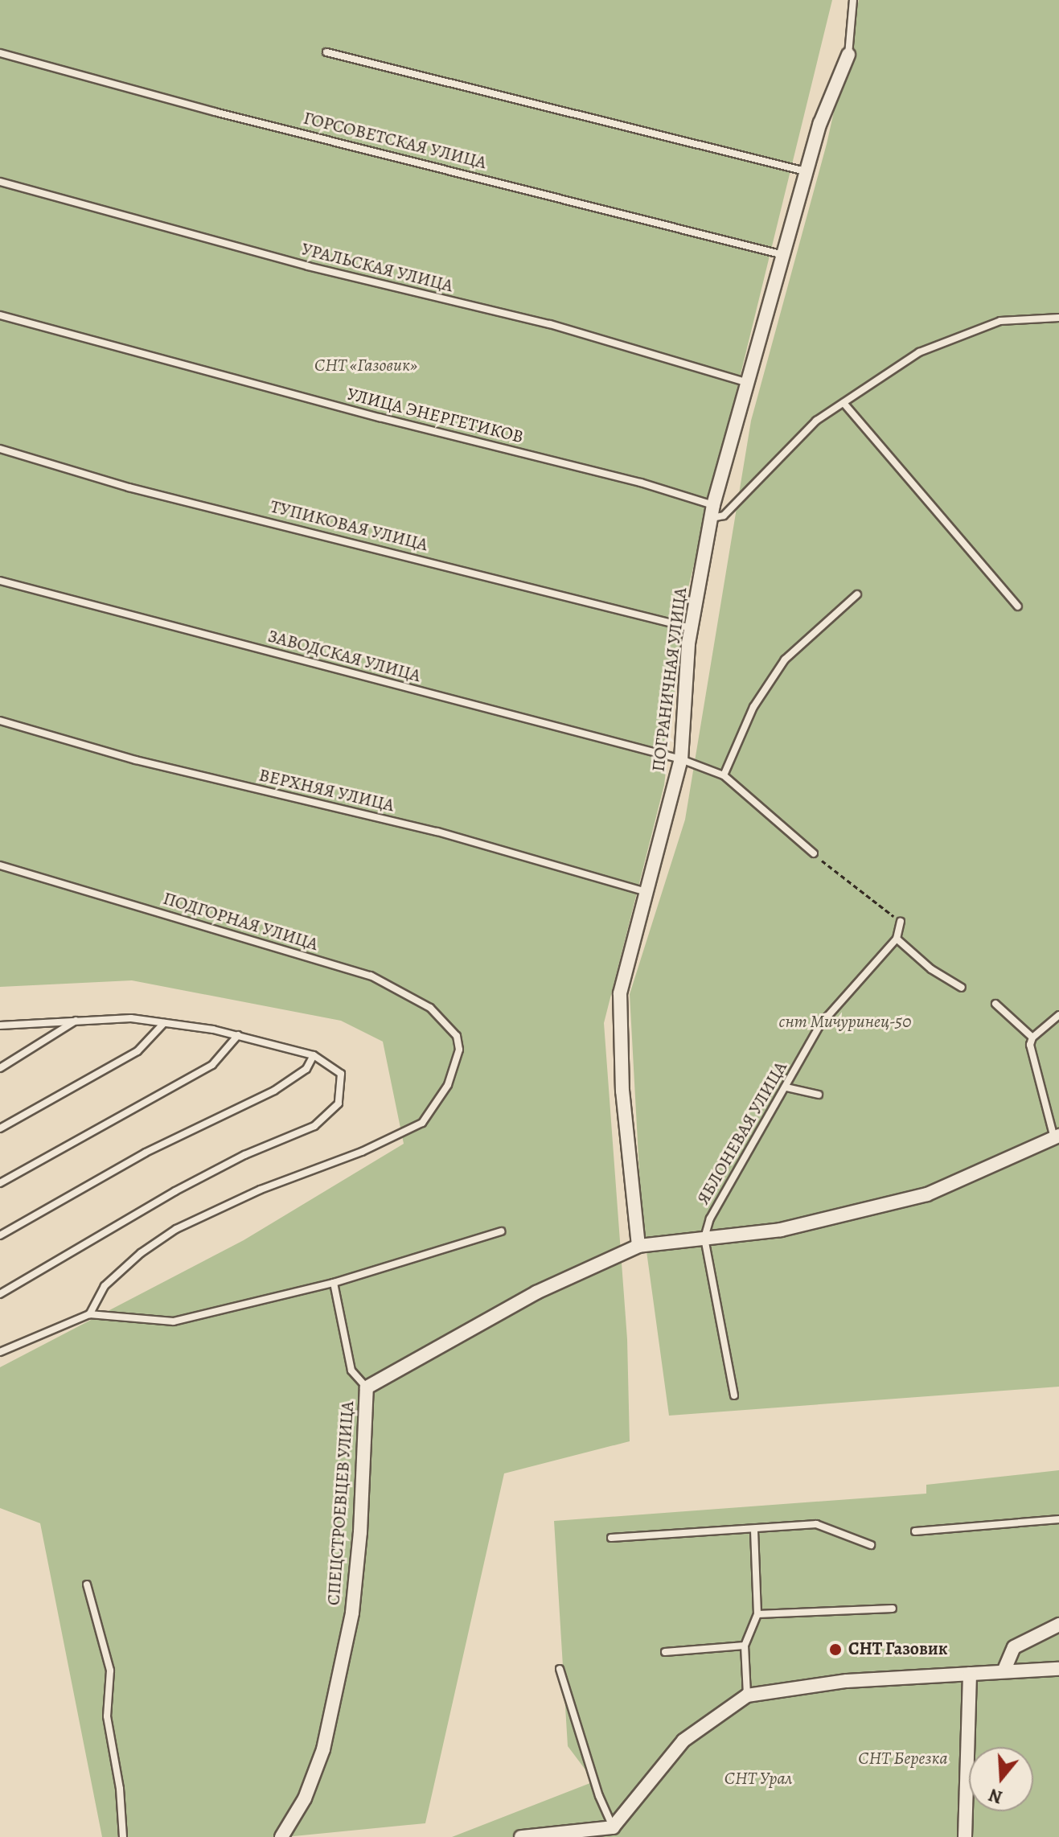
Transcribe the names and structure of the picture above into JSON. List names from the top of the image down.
{
  "streets": {
    "street": ["ПОГРАНИЧНАЯ УЛИЦА", "СПЕЦСТРОЕВЦЕВ УЛИЦА"],
    "lane": [
      "ГОРСОВЕТСКАЯ УЛИЦА",
      "УРАЛЬСКАЯ УЛИЦА",
      "УЛИЦА ЭНЕРГЕТИКОВ",
      "ТУПИКОВАЯ УЛИЦА",
      "ЗАВОДСКАЯ УЛИЦА",
      "ВЕРХНЯЯ УЛИЦА",
      "ПОДГОРНАЯ УЛИЦА",
      "ЯБЛОНЕВАЯ УЛИЦА"
    ]
  },
  "crossings": [
    ["ГОРСОВЕТСКАЯ УЛИЦА", "ПОГРАНИЧНАЯ УЛИЦА"],
    ["УРАЛЬСКАЯ УЛИЦА", "ПОГРАНИЧНАЯ УЛИЦА"],
    ["УЛИЦА ЭНЕРГЕТИКОВ", "ПОГРАНИЧНАЯ УЛИЦА"],
    ["ТУПИКОВАЯ УЛИЦА", "ПОГРАНИЧНАЯ УЛИЦА"],
    ["ЗАВОДСКАЯ УЛИЦА", "ПОГРАНИЧНАЯ УЛИЦА"],
    ["ПОГРАНИЧНАЯ УЛИЦА", "ВЕРХНЯЯ УЛИЦА"],
    ["ПОГРАНИЧНАЯ УЛИЦА", "СПЕЦСТРОЕВЦЕВ УЛИЦА"],
    ["ЯБЛОНЕВАЯ УЛИЦА", "СПЕЦСТРОЕВЦЕВ УЛИЦА"]
  ],
  "parks": [
    "СНТ «Газовик»",
    "снт Мичуринец-50",
    "СНТ Березка",
    "СНТ Урал"
  ],
  "places": ["СНТ Газовик"],
  "north": "bottom"
}
